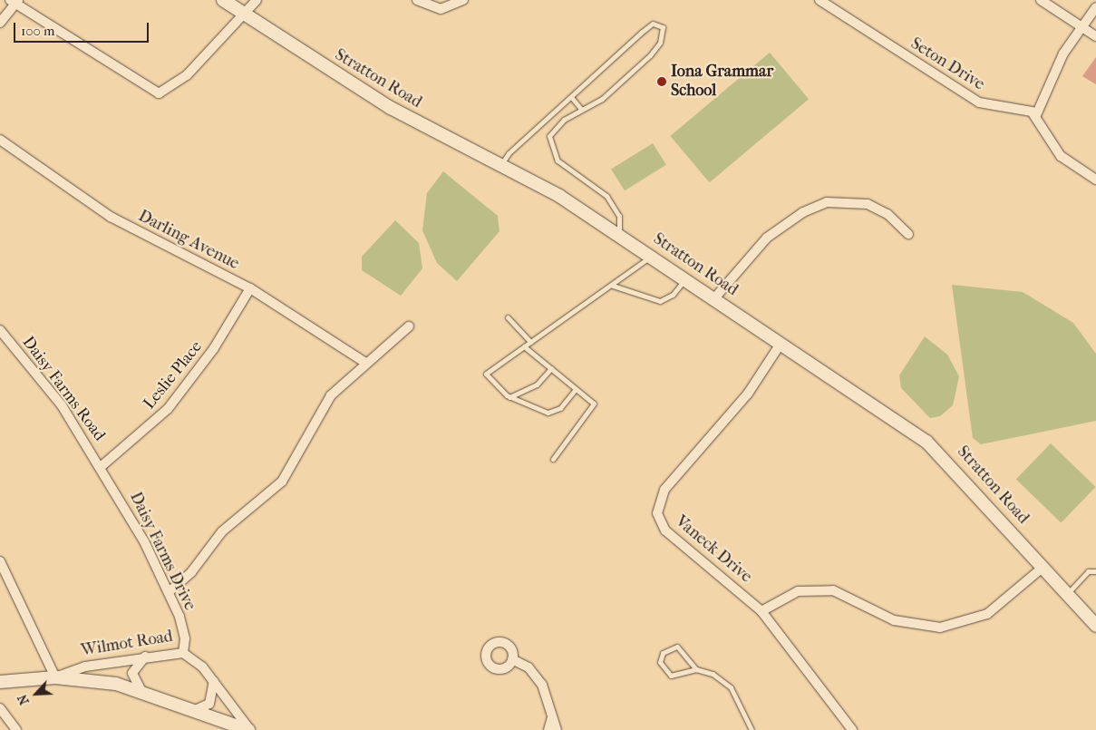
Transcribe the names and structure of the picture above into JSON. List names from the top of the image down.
{
  "streets": {
    "street": [
      "Seton Drive",
      "Stratton Road",
      "Darling Avenue",
      "Leslie Place",
      "Daisy Farms Road",
      "Vaneck Drive",
      "Daisy Farms Drive",
      "Wilmot Road"
    ]
  },
  "crossings": [
    ["Stratton Road", "Vaneck Drive"],
    ["Darling Avenue", "Leslie Place"],
    ["Leslie Place", "Daisy Farms Road"],
    ["Leslie Place", "Daisy Farms Drive"],
    ["Daisy Farms Road", "Daisy Farms Drive"],
    ["Daisy Farms Drive", "Wilmot Road"]
  ],
  "places": ["Iona Grammar School"],
  "scale_bar": "100 m",
  "north": "bottom left"
}
